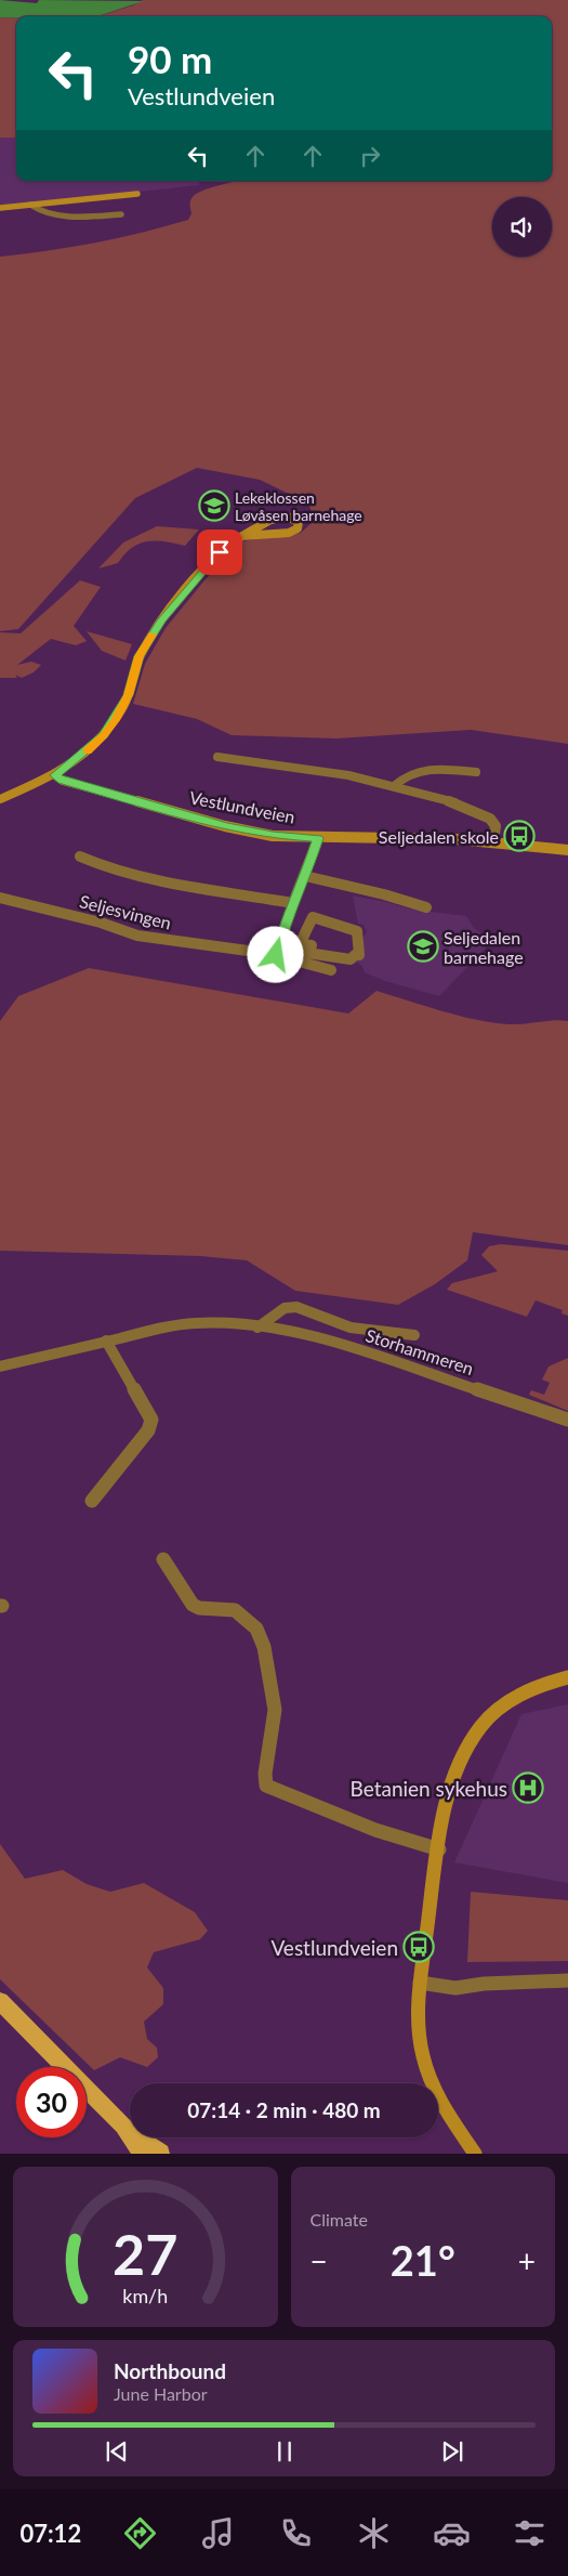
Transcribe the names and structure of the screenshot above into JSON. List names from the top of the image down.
{
  "streets": {
    "main road": ["Vestlundveien"],
    "street": ["Seljesvingen", "Storhammeren"]
  },
  "places": {
    "school or university": ["Lekeklossen Løvåsen barnehage", "Seljedalen barnehage"],
    "bus stop": ["Seljedalen skole", "Vestlundveien"],
    "hospital": ["Betanien sykehus"]
  },
  "page": {
    "turn": ["90 m", "Vestlundveien"],
    "limit": "30",
    "trip": "07:14 · 2 min · 480 m",
    "tile": "Climate",
    "heat": ["−", "21°", "+"],
    "song": ["Northbound", "June Harbor"],
    "tabs": "07:12",
    "gauge": ["27", "km/h"]
  }
}
